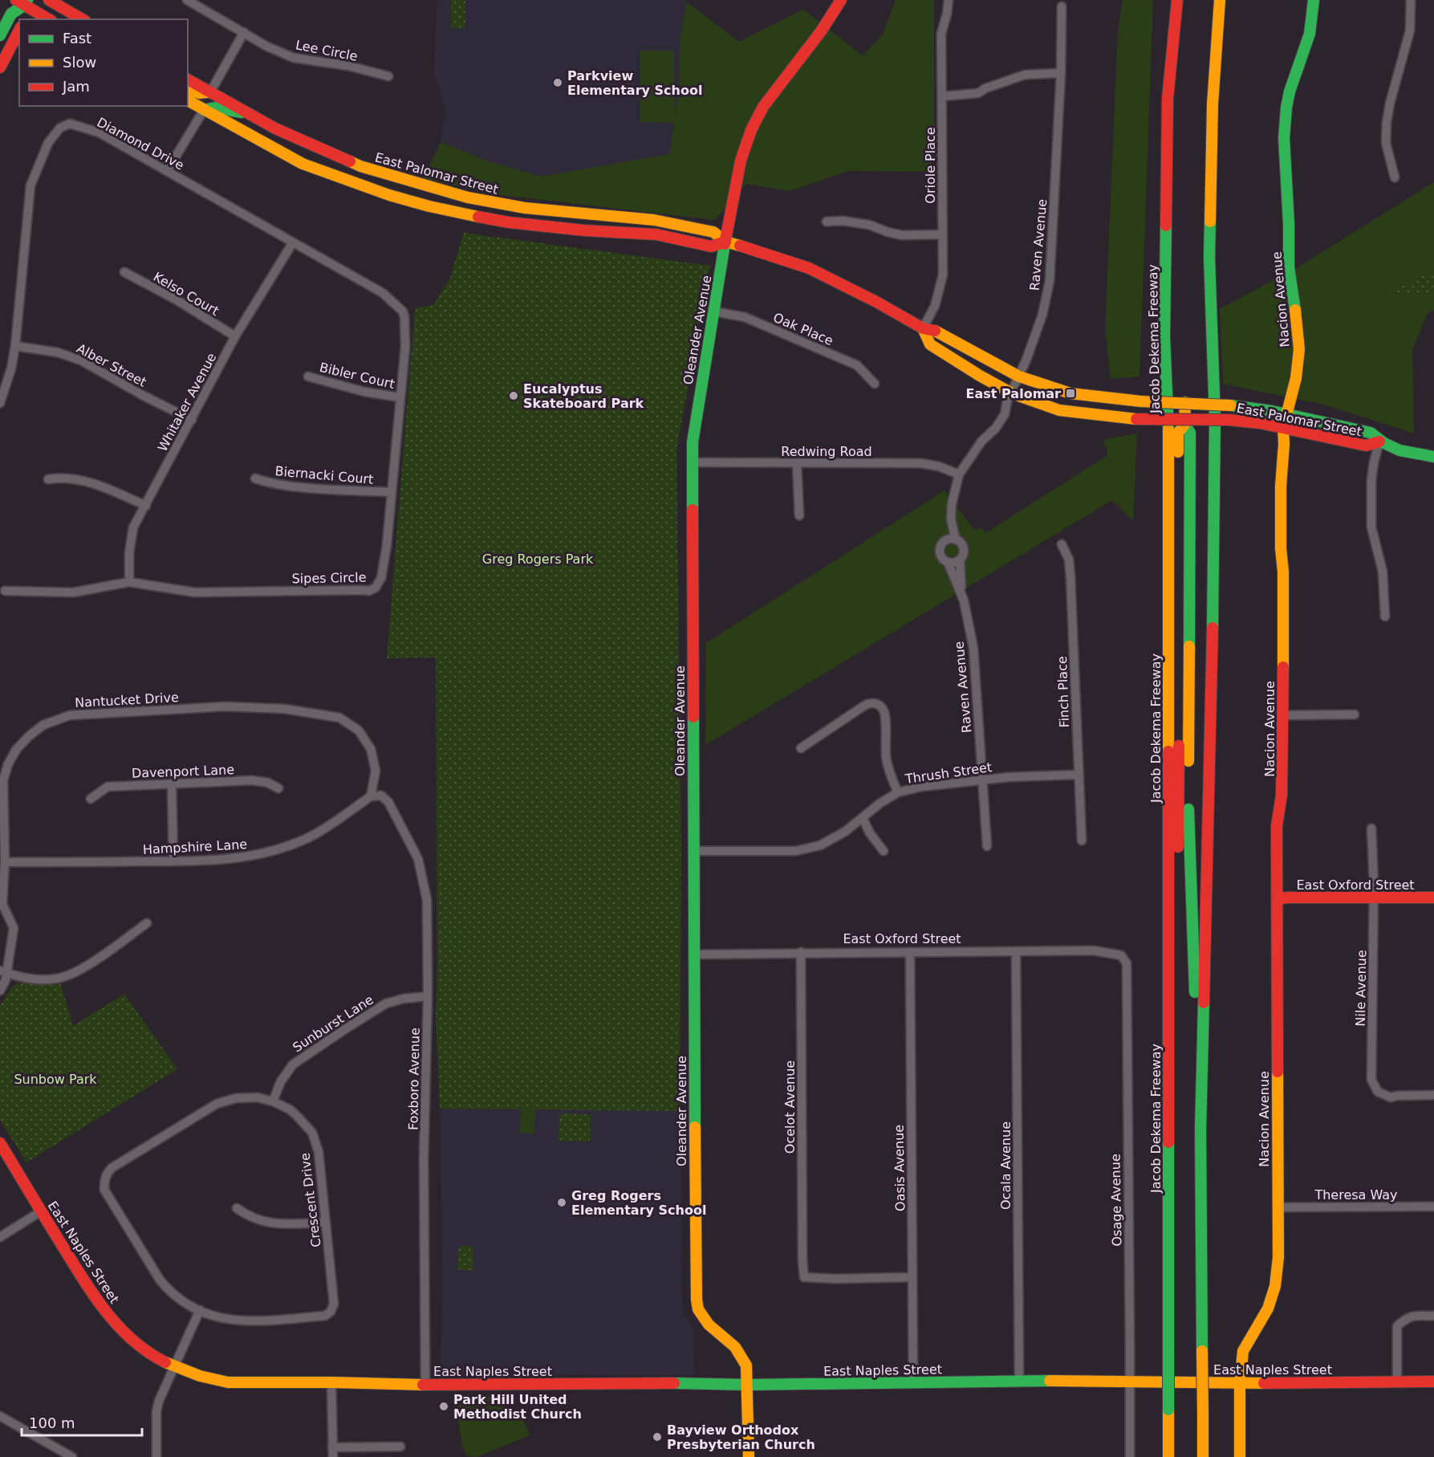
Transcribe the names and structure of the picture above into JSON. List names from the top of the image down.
{
  "streets": {
    "main road": [
      "East Palomar Street",
      "Nacion Avenue",
      "Oleander Avenue",
      "Jacob Dekema Freeway",
      "East Oxford Street",
      "East Naples Street"
    ],
    "street": [
      "Lee Circle",
      "Diamond Drive",
      "Oriole Place",
      "Raven Avenue",
      "Kelso Court",
      "Oak Place",
      "Alber Street",
      "Bibler Court",
      "Whitaker Avenue",
      "Redwing Road",
      "Biernacki Court",
      "Sipes Circle",
      "Finch Place",
      "Nantucket Drive",
      "Davenport Lane",
      "Thrush Street",
      "Hampshire Lane",
      "Nile Avenue",
      "Sunburst Lane",
      "Foxboro Avenue",
      "Ocelot Avenue",
      "Ocala Avenue",
      "Oasis Avenue",
      "Theresa Way",
      "Crescent Drive",
      "Osage Avenue"
    ]
  },
  "crossings": [
    ["Diamond Drive", "Alber Street"],
    ["Diamond Drive", "Whitaker Avenue"],
    ["Diamond Drive", "Sipes Circle"],
    ["Oriole Place", "East Palomar Street"],
    ["East Palomar Street", "Raven Avenue"],
    ["East Palomar Street", "Nacion Avenue"],
    ["East Palomar Street", "Oleander Avenue"],
    ["Raven Avenue", "Redwing Road"],
    ["Raven Avenue", "Thrush Street"],
    ["Kelso Court", "Whitaker Avenue"],
    ["Nacion Avenue", "East Oxford Street"],
    ["Nacion Avenue", "Theresa Way"],
    ["Nacion Avenue", "East Naples Street"],
    ["Oak Place", "Oleander Avenue"],
    ["Oleander Avenue", "Redwing Road"],
    ["Oleander Avenue", "Thrush Street"],
    ["Oleander Avenue", "East Oxford Street"],
    ["Oleander Avenue", "East Naples Street"],
    ["Alber Street", "Whitaker Avenue"],
    ["Bibler Court", "Sipes Circle"],
    ["Whitaker Avenue", "Sipes Circle"],
    ["Biernacki Court", "Sipes Circle"],
    ["Finch Place", "Thrush Street"],
    ["Nantucket Drive", "Hampshire Lane"],
    ["Nantucket Drive", "Foxboro Avenue"],
    ["Hampshire Lane", "Foxboro Avenue"],
    ["East Oxford Street", "Nile Avenue"],
    ["East Oxford Street", "Ocelot Avenue"],
    ["East Oxford Street", "Ocala Avenue"],
    ["East Oxford Street", "Oasis Avenue"],
    ["East Oxford Street", "Osage Avenue"],
    ["Sunburst Lane", "Foxboro Avenue"],
    ["Sunburst Lane", "Crescent Drive"],
    ["Foxboro Avenue", "East Naples Street"],
    ["Ocelot Avenue", "Oasis Avenue"],
    ["Ocala Avenue", "East Naples Street"],
    ["Oasis Avenue", "East Naples Street"],
    ["Osage Avenue", "East Naples Street"]
  ],
  "parks": ["Greg Rogers Park", "Sunbow Park"],
  "places": {
    "other": [
      "Parkview Elementary School",
      "Eucalyptus Skateboard Park",
      "Greg Rogers Elementary School",
      "Park Hill United Methodist Church",
      "Bayview Orthodox Presbyterian Church"
    ],
    "transit": ["East Palomar"]
  },
  "legend": ["Fast", "Slow", "Jam"],
  "scale_bar": "100 m"
}
